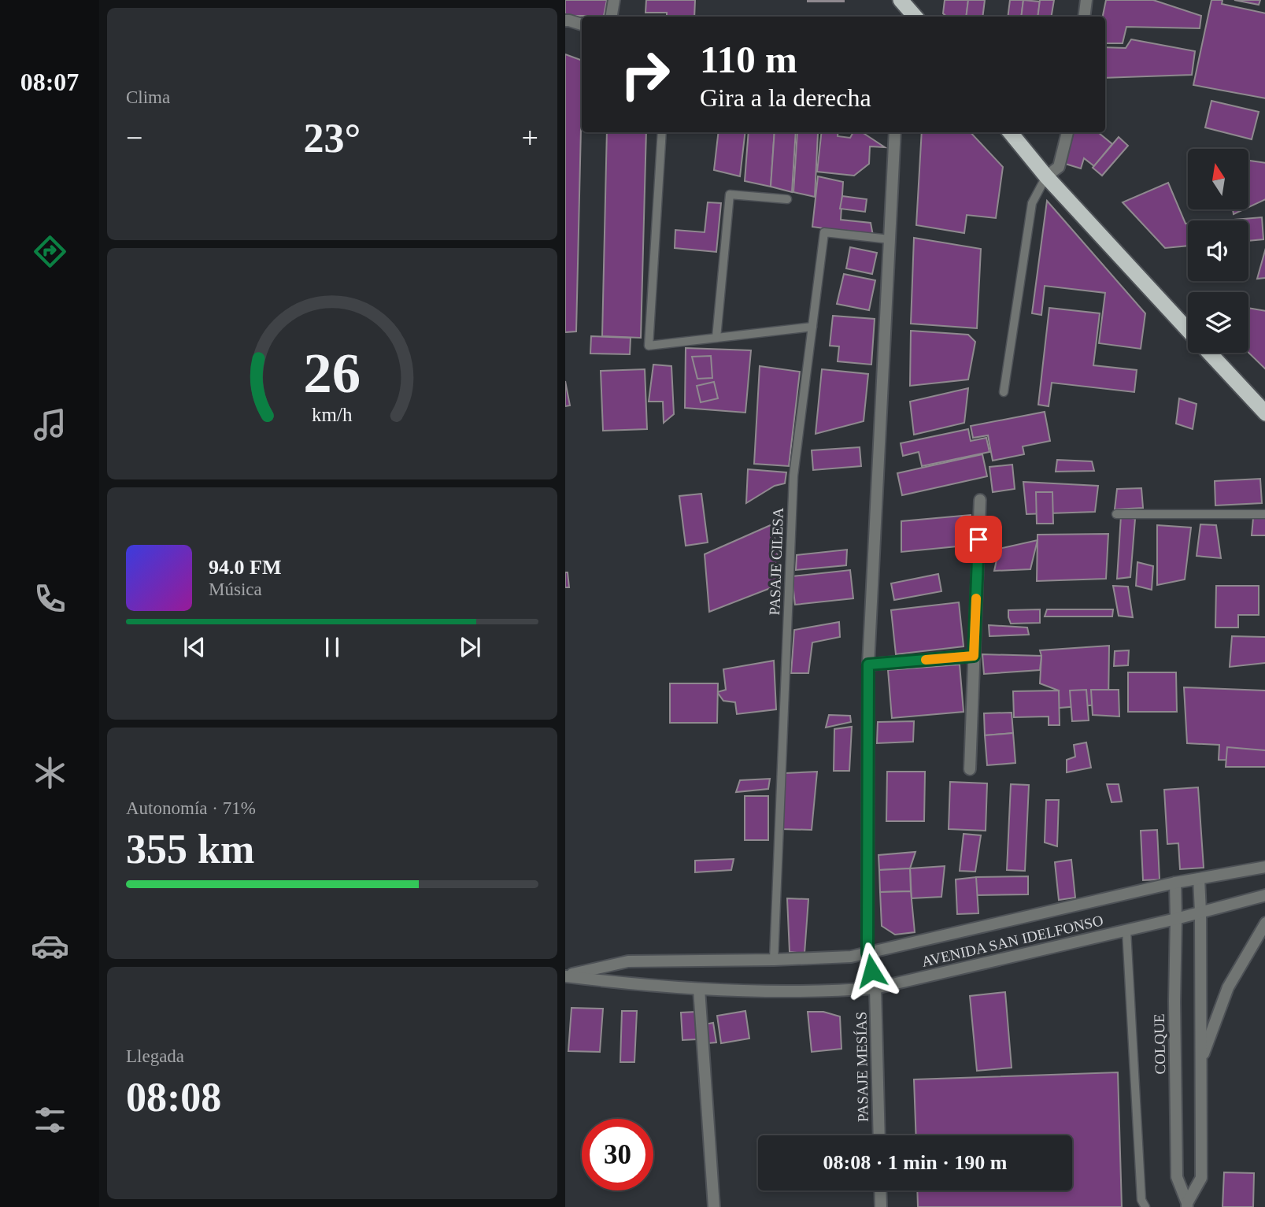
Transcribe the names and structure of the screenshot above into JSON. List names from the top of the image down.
{
  "streets": {
    "street": ["AVENIDA SAN IDELFONSO", "COLQUE", "PASAJE MESÍAS"],
    "lane": ["PASAJE CILESA"]
  },
  "crossings": [
    ["PASAJE CILESA", "AVENIDA SAN IDELFONSO"],
    ["PASAJE CILESA", "PASAJE MESÍAS"],
    ["AVENIDA SAN IDELFONSO", "COLQUE"],
    ["AVENIDA SAN IDELFONSO", "PASAJE MESÍAS"]
  ],
  "north": "top",
  "page": {
    "tabs": "08:07",
    "tile": [
      "Clima",
      ["Autonomía · 71%", "355 km"],
      ["Llegada", "08:08"]
    ],
    "turn": ["110 m", "Gira a la derecha"],
    "heat": ["−", "23°", "+"],
    "song": ["94.0 FM", "Música"],
    "limit": "30",
    "trip": "08:08 · 1 min · 190 m",
    "gauge": ["26", "km/h"]
  }
}
